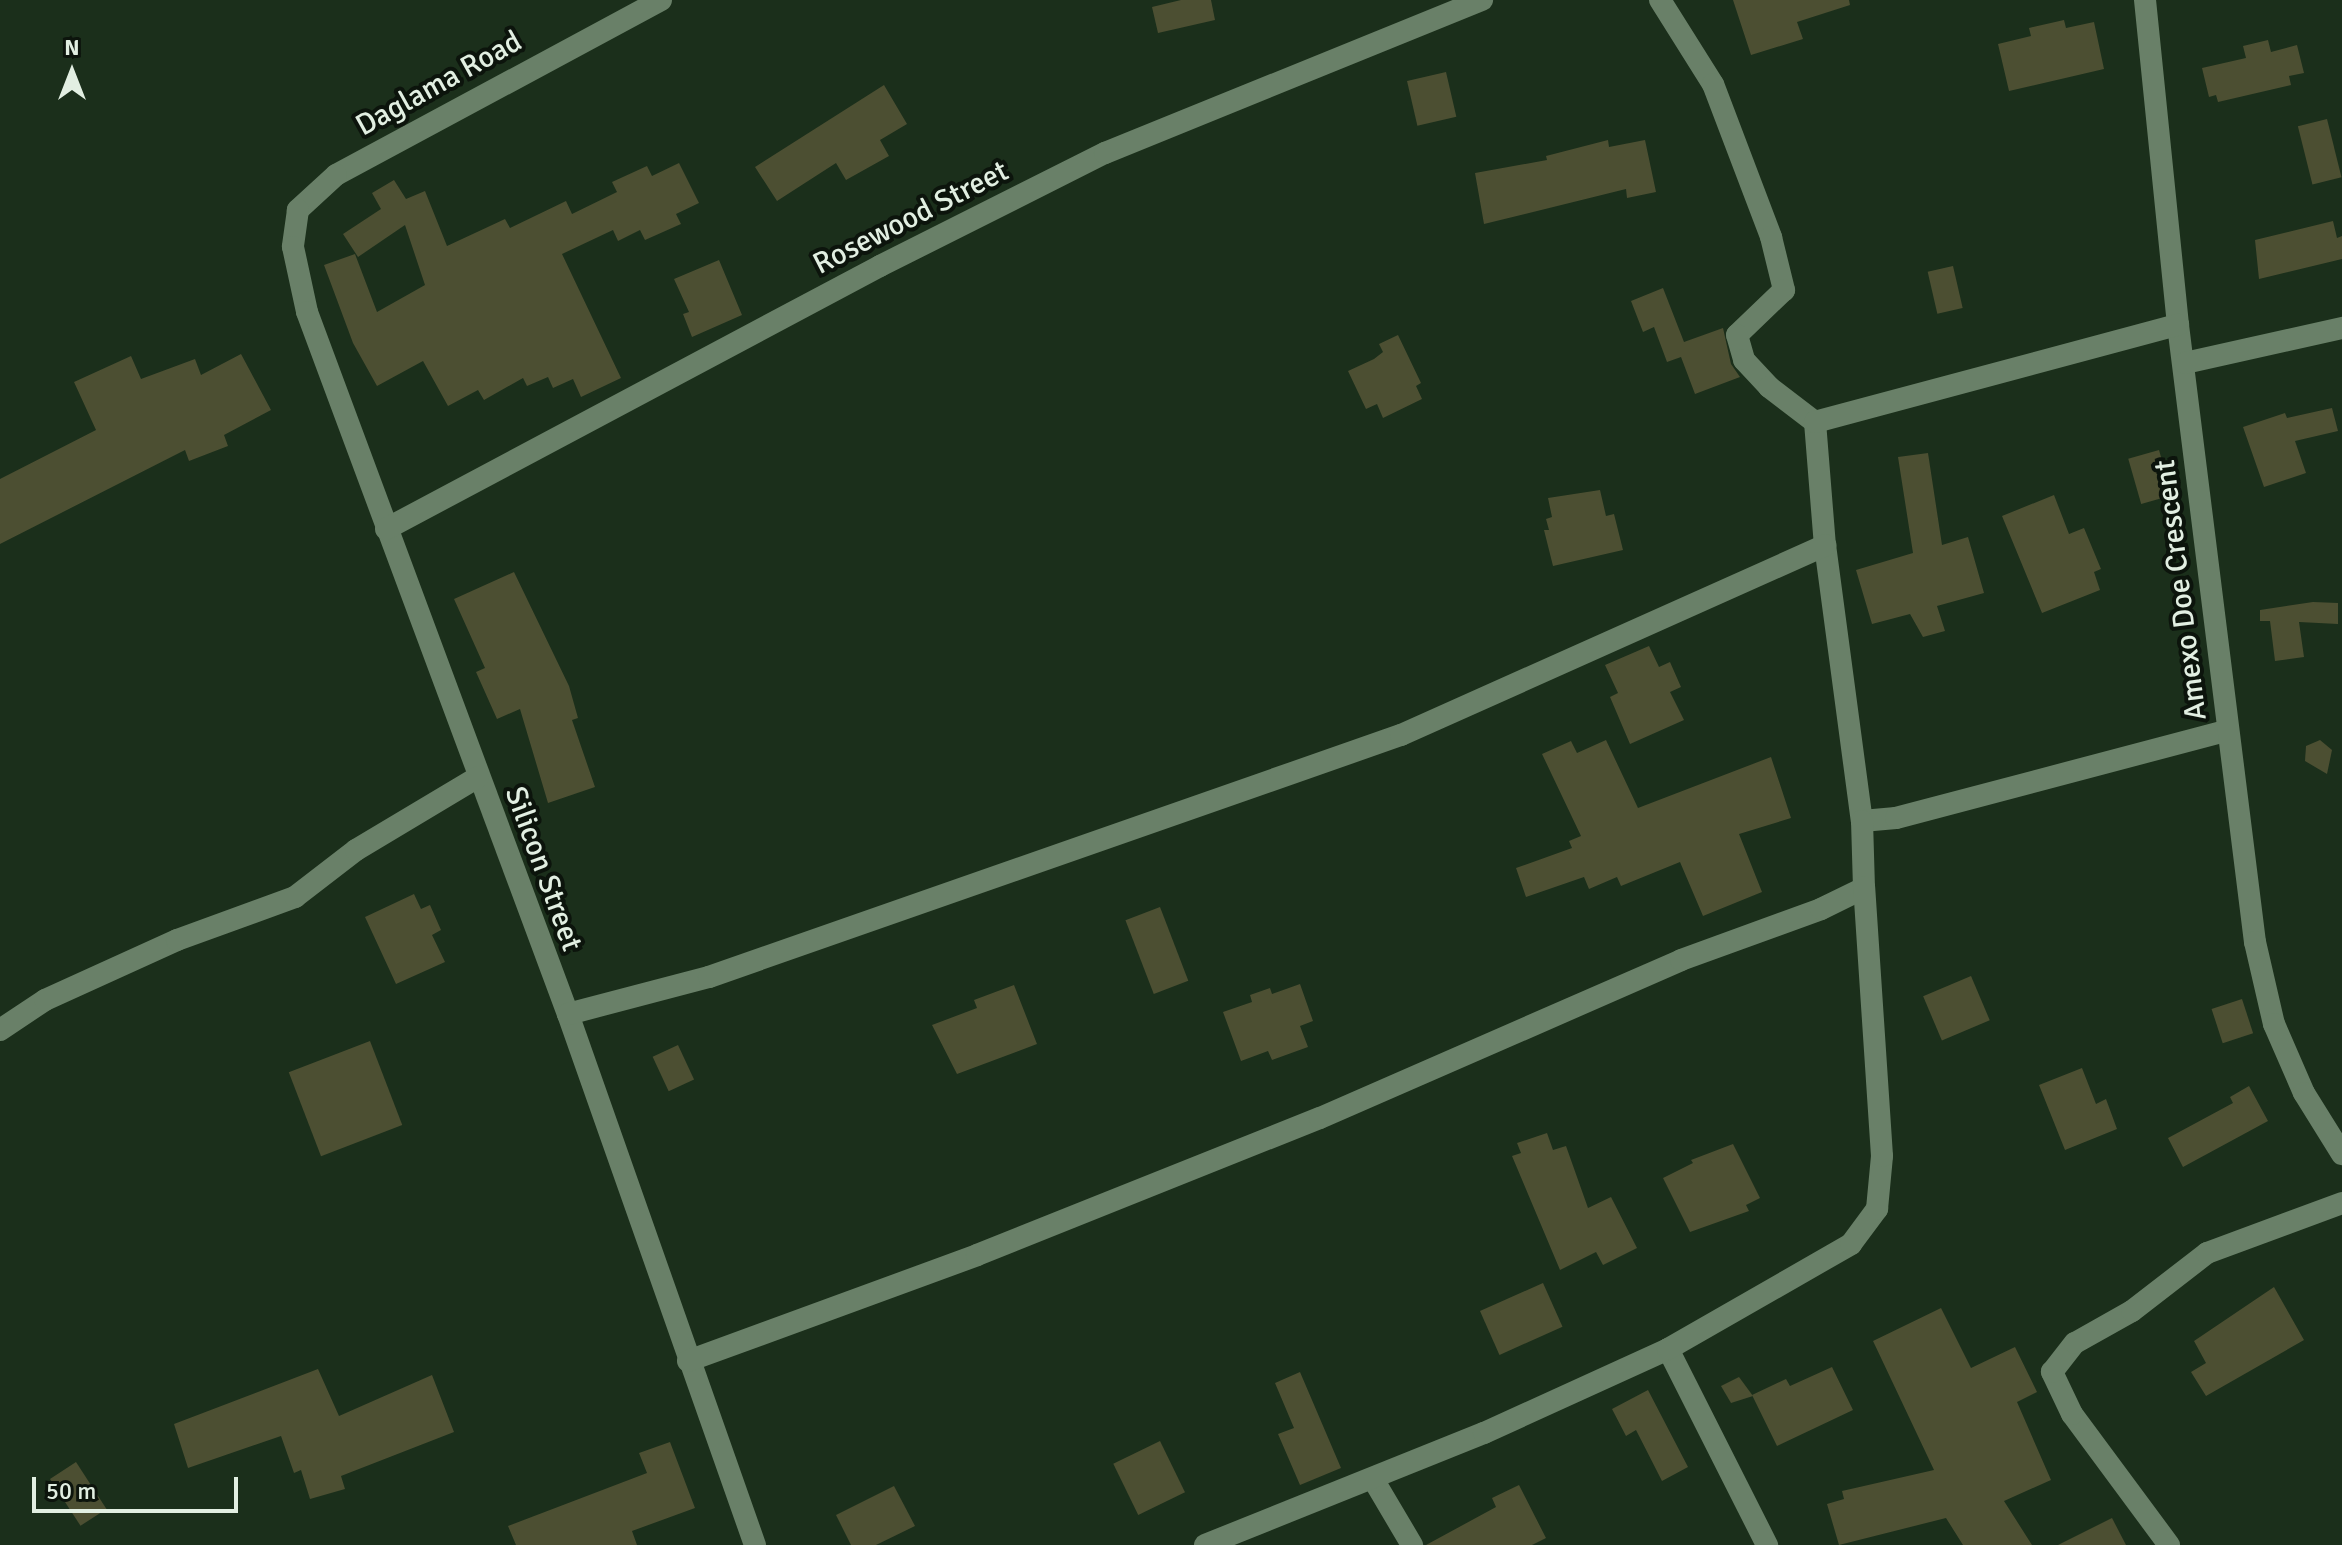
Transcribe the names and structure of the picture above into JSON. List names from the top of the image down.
{
  "streets": {
    "street": [
      "Daglama Road",
      "Rosewood Street",
      "Amexo Doe Crescent",
      "Silicon Street"
    ]
  },
  "crossings": [
    ["Daglama Road", "Silicon Street"],
    ["Rosewood Street", "Silicon Street"]
  ],
  "scale_bar": "50 m",
  "north": "top"
}
